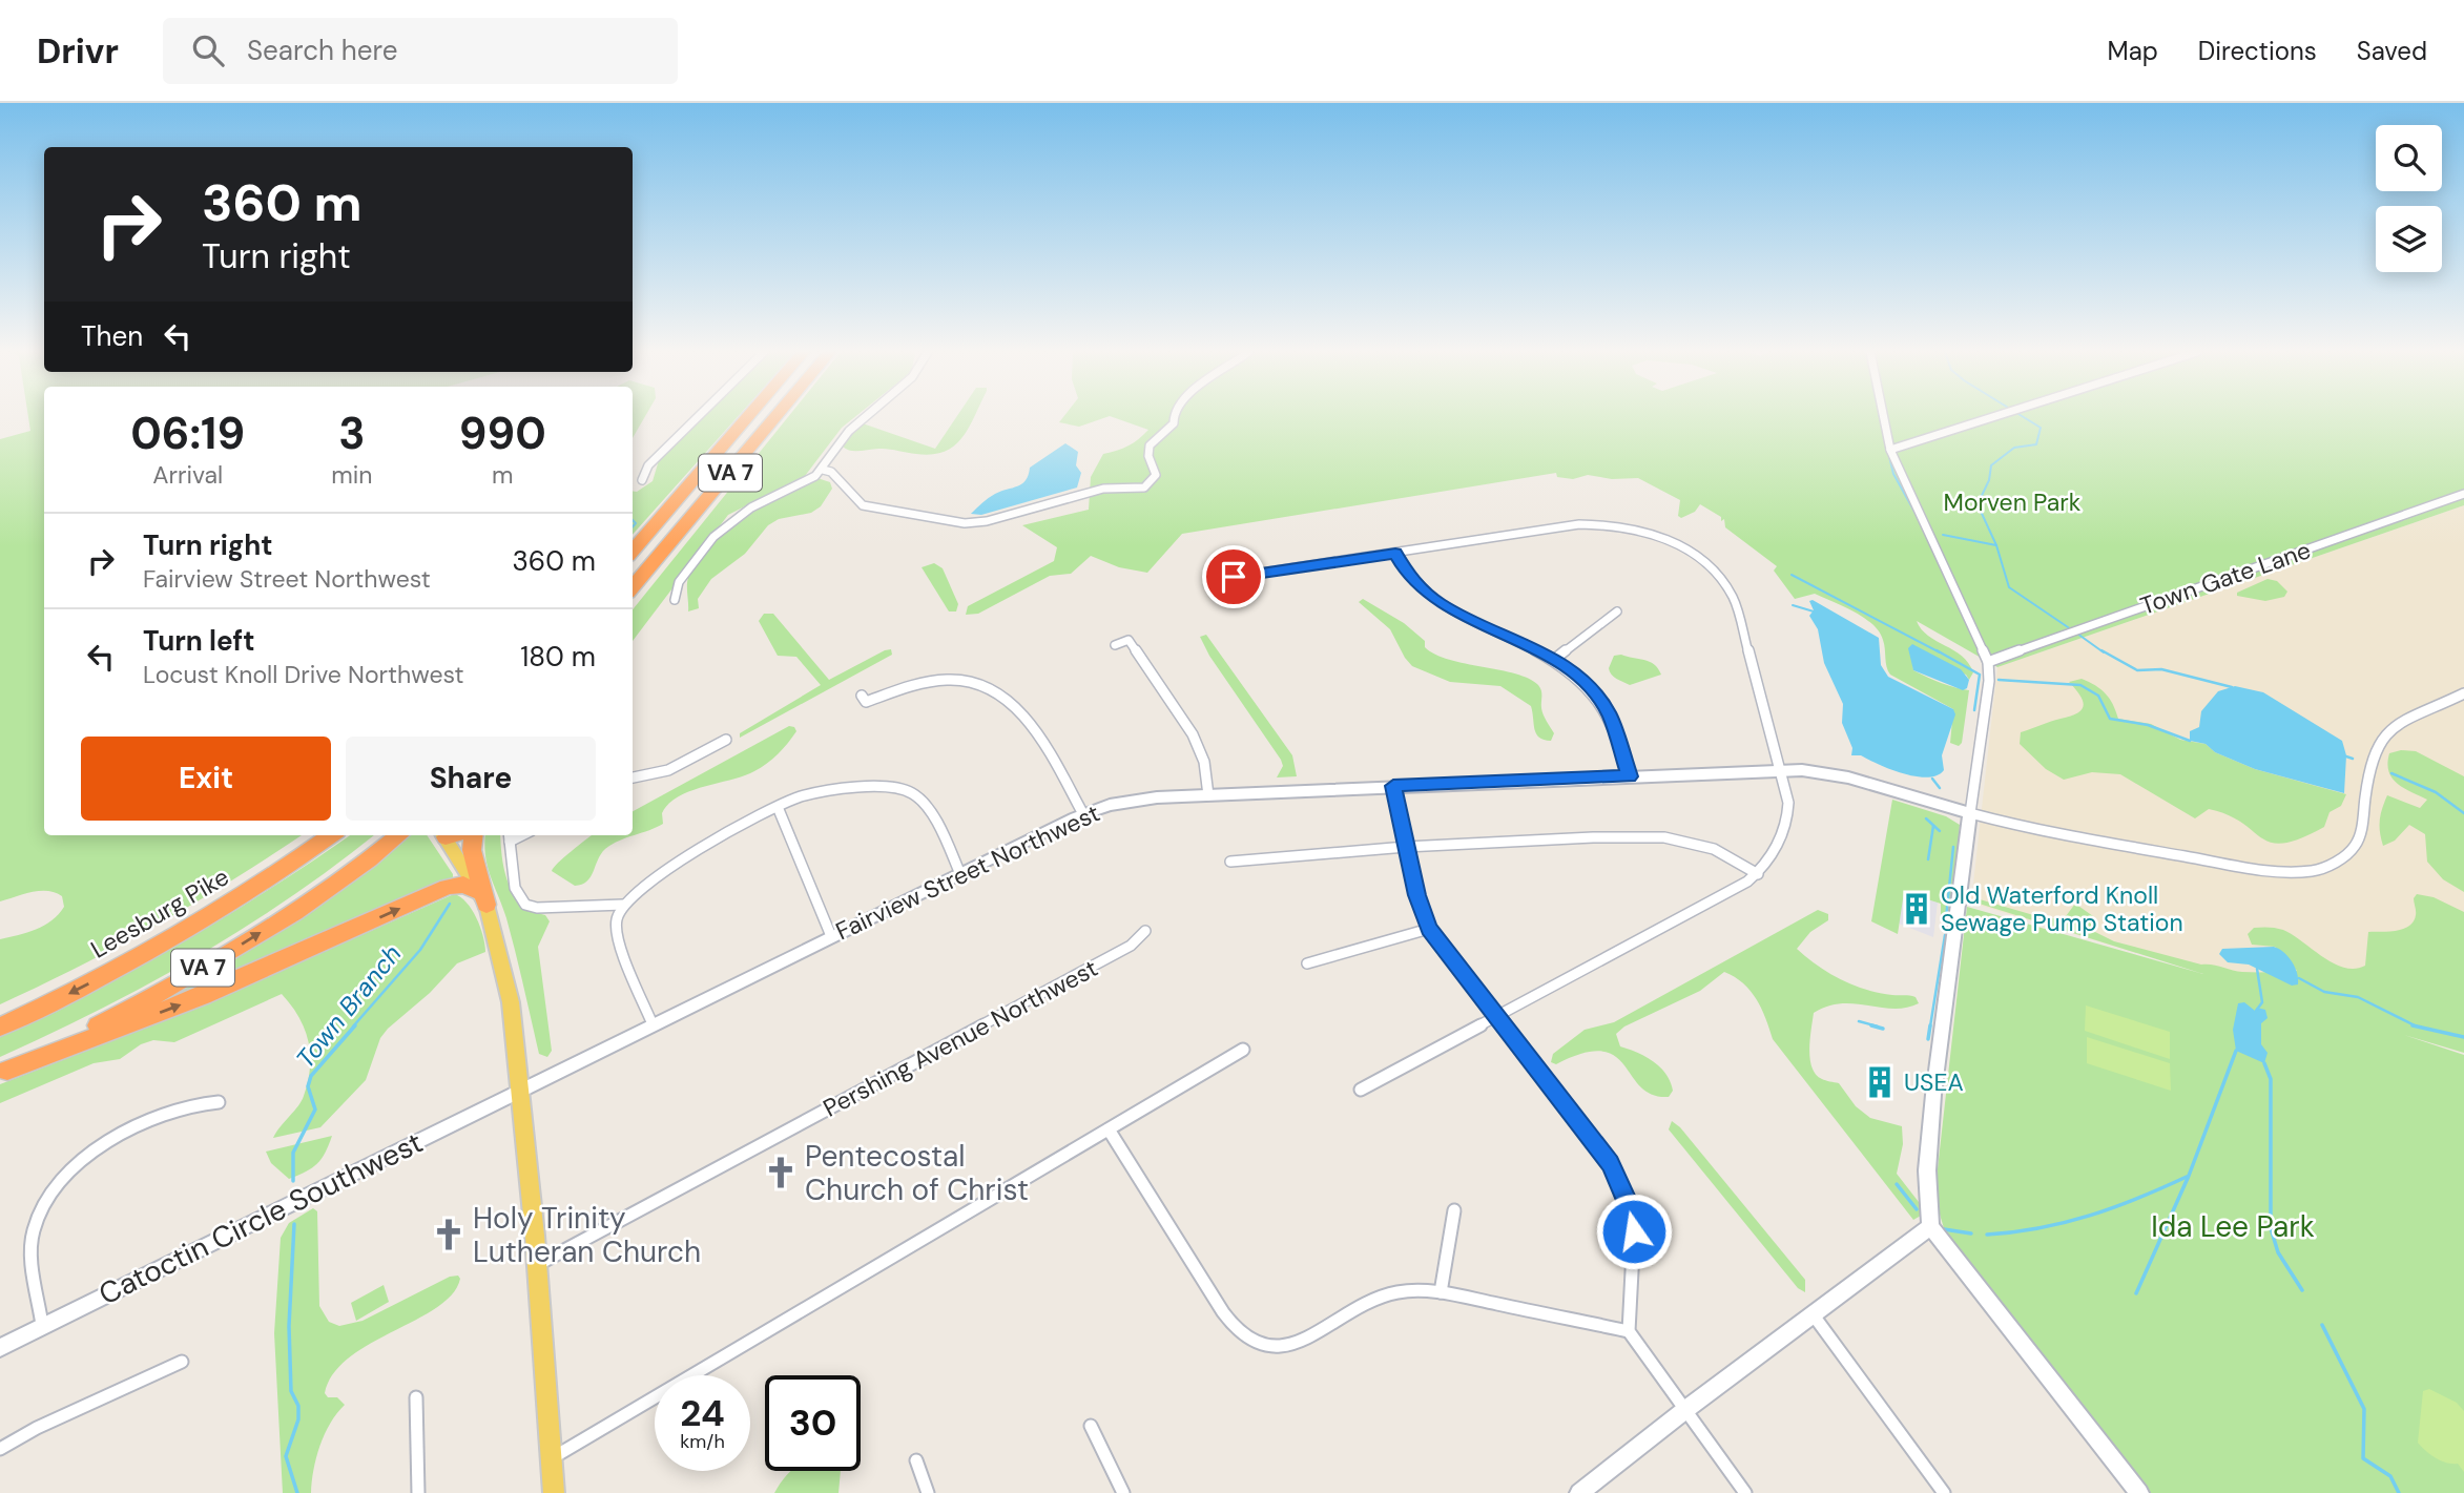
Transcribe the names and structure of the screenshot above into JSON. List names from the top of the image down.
{
  "streets": {
    "highway": ["VA 7", "Leesburg Pike"],
    "street": [
      "Town Gate Lane",
      "Fairview Street Northwest",
      "Pershing Avenue Northwest",
      "Catoctin Circle Southwest"
    ]
  },
  "crossings": [
    ["Fairview Street Northwest", "Catoctin Circle Southwest"]
  ],
  "water": ["Town Branch"],
  "parks": ["Morven Park", "Ida Lee Park"],
  "places": {
    "building": ["Old Waterford Knoll Sewage Pump Station", "USEA"],
    "church": ["Pentecostal Church of Christ", "Holy Trinity Lutheran Church"]
  },
  "page": {
    "header": "Drivr",
    "search": "Search here",
    "nav": ["Map", "Directions", "Saved"],
    "turn": ["360 m", "Turn right"],
    "then": "Then",
    "eta": [
      "06:19",
      "Arrival",
      "3",
      "min",
      "990",
      "m"
    ],
    "list": [
      {
        "name": "Turn right",
        "note": "Fairview Street Northwest",
        "value": "360 m"
      },
      {
        "name": "Turn left",
        "note": "Locust Knoll Drive Northwest",
        "value": "180 m"
      }
    ],
    "buttons": ["Exit", "Share"],
    "speed": "24 km/h",
    "limit": "30"
  }
}
